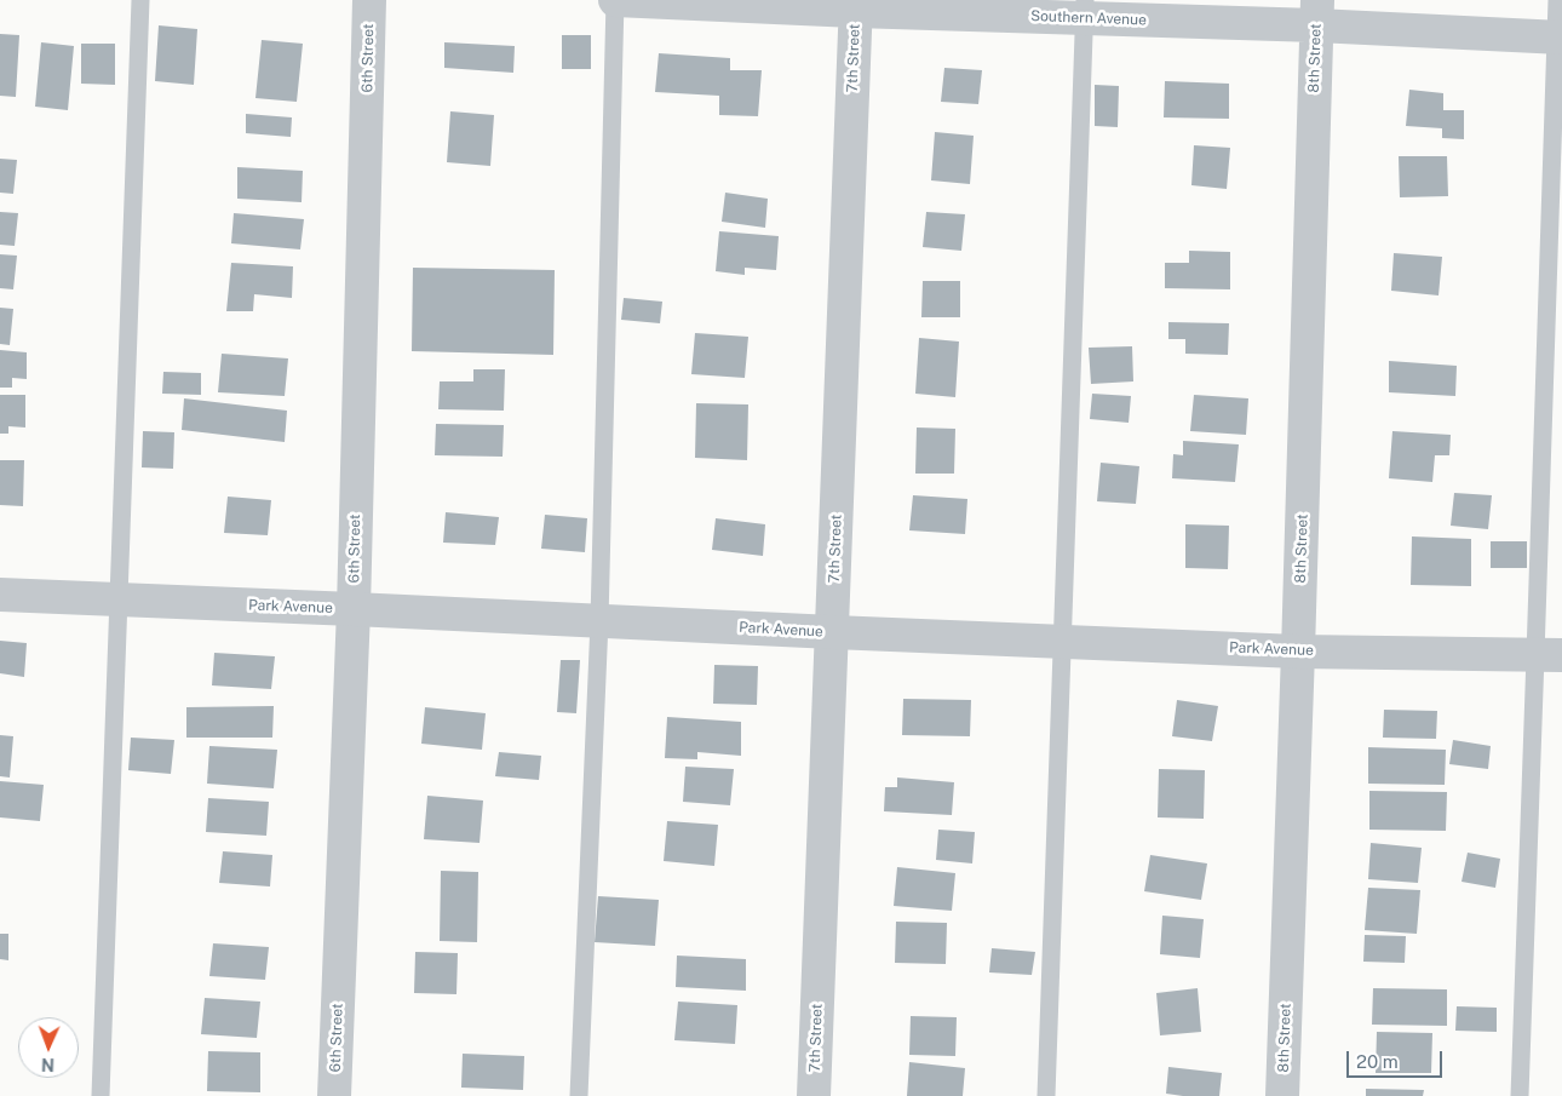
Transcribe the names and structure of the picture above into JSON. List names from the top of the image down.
{
  "streets": {
    "street": [
      "Southern Avenue",
      "6th Street",
      "7th Street",
      "8th Street",
      "Park Avenue"
    ]
  },
  "crossings": [
    ["Southern Avenue", "7th Street"],
    ["Southern Avenue", "8th Street"],
    ["6th Street", "Park Avenue"],
    ["7th Street", "Park Avenue"],
    ["8th Street", "Park Avenue"]
  ],
  "scale_bar": "20 m",
  "north": "bottom"
}
